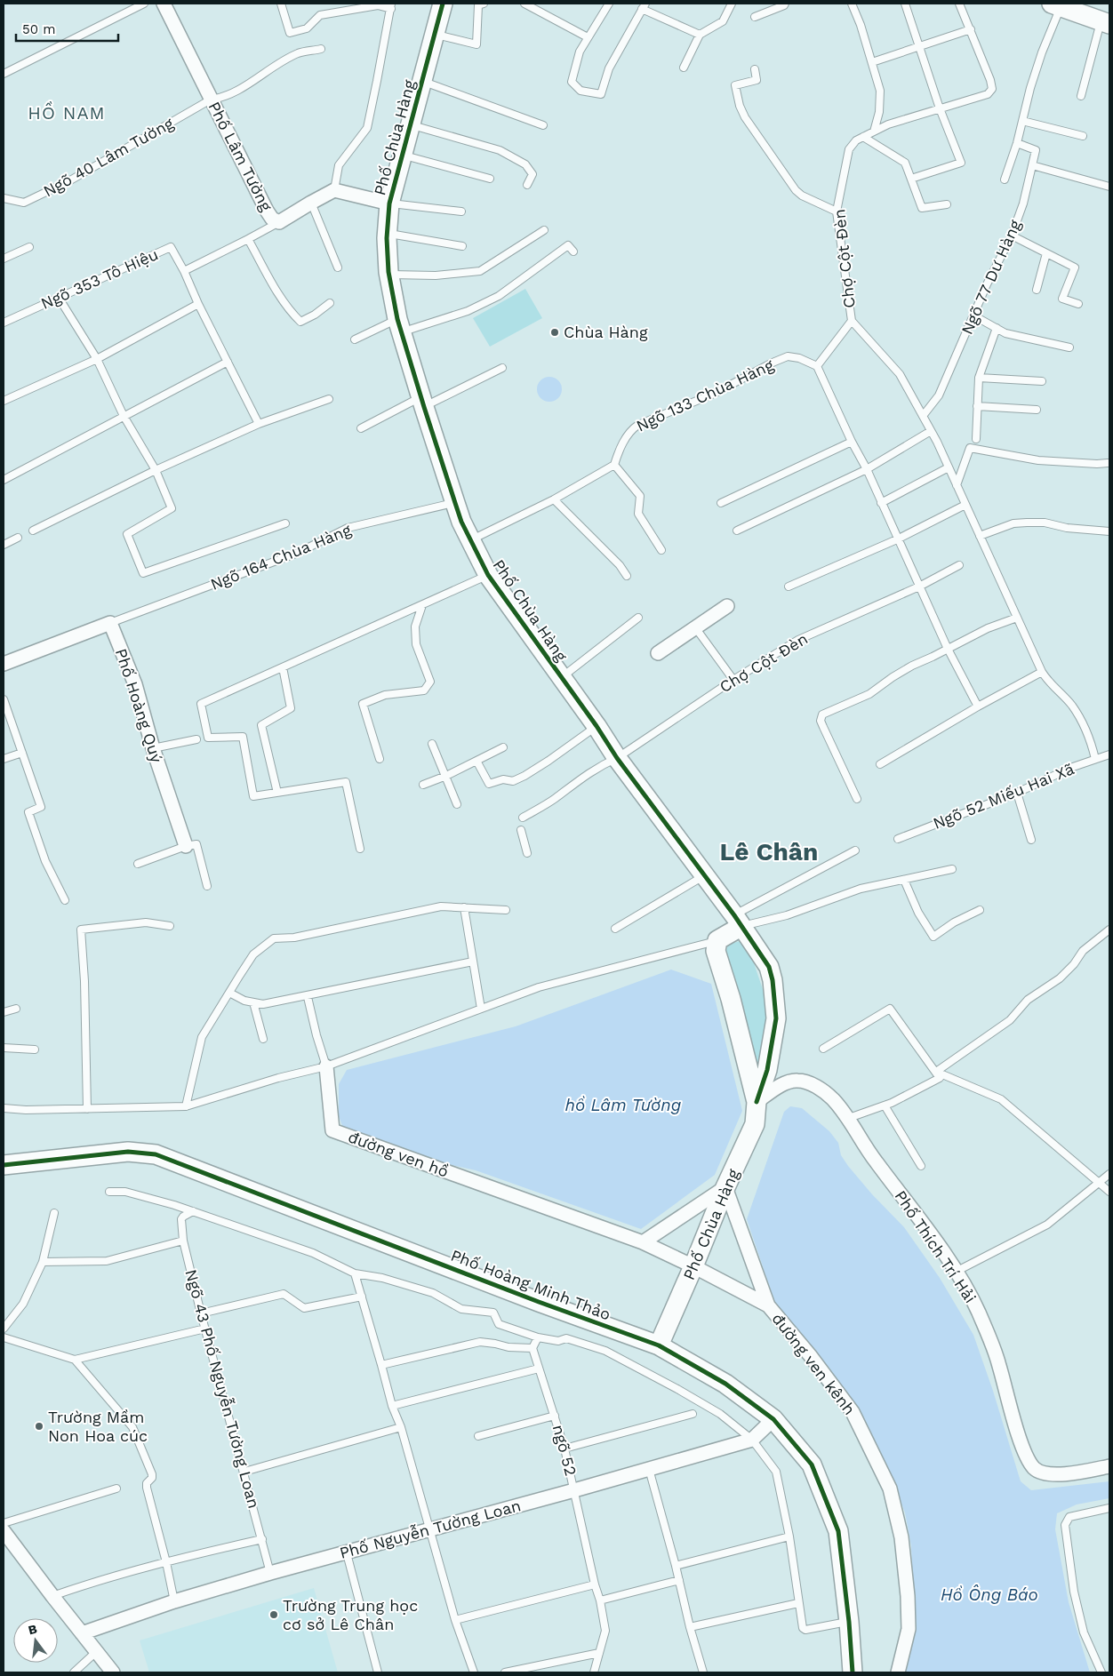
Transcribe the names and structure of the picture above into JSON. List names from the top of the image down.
{
  "streets": {
    "street": [
      "Phố Chùa Hàng",
      "Phố Lâm Tường",
      "Phố Hoàng Quý",
      "đường ven hồ",
      "Phố Thích Trí Hải",
      "Phố Hoàng Minh Thảo",
      "đường ven kênh",
      "Phố Nguyễn Tường Loan"
    ],
    "lane": [
      "Ngõ 40 Lâm Tường",
      "Chợ Cột Đèn",
      "Ngõ 77 Dư Hàng",
      "Ngõ 353 Tô Hiệu",
      "Ngõ 133 Chùa Hàng",
      "Ngõ 164 Chùa Hàng",
      "Ngõ 52 Miếu Hai Xã",
      "Ngõ 43 Phố Nguyễn Tường Loan",
      "ngõ 52"
    ]
  },
  "crossings": [
    ["Phố Chùa Hàng", "Chợ Cột Đèn"],
    ["Phố Chùa Hàng", "Ngõ 164 Chùa Hàng"],
    ["Phố Chùa Hàng", "Phố Thích Trí Hải"],
    ["Phố Chùa Hàng", "Phố Hoàng Minh Thảo"],
    ["Phố Chùa Hàng", "đường ven kênh"],
    ["Phố Lâm Tường", "Ngõ 40 Lâm Tường"],
    ["Chợ Cột Đèn", "Ngõ 77 Dư Hàng"],
    ["Chợ Cột Đèn", "Ngõ 133 Chùa Hàng"],
    ["Chợ Cột Đèn", "Ngõ 52 Miếu Hai Xã"],
    ["Ngõ 164 Chùa Hàng", "Phố Hoàng Quý"],
    ["Phố Hoàng Minh Thảo", "Phố Nguyễn Tường Loan"],
    ["Ngõ 43 Phố Nguyễn Tường Loan", "Phố Nguyễn Tường Loan"],
    ["ngõ 52", "Phố Nguyễn Tường Loan"]
  ],
  "districts": ["HỒ NAM", "Lê Chân"],
  "water": ["hồ Lâm Tường", "Hồ Ông Báo"],
  "places": ["Chùa Hàng", "Trường Mầm Non Hoa cúc", "Trường Trung học cơ sở Lê Chân"],
  "scale_bar": "50 m",
  "north": "top"
}
